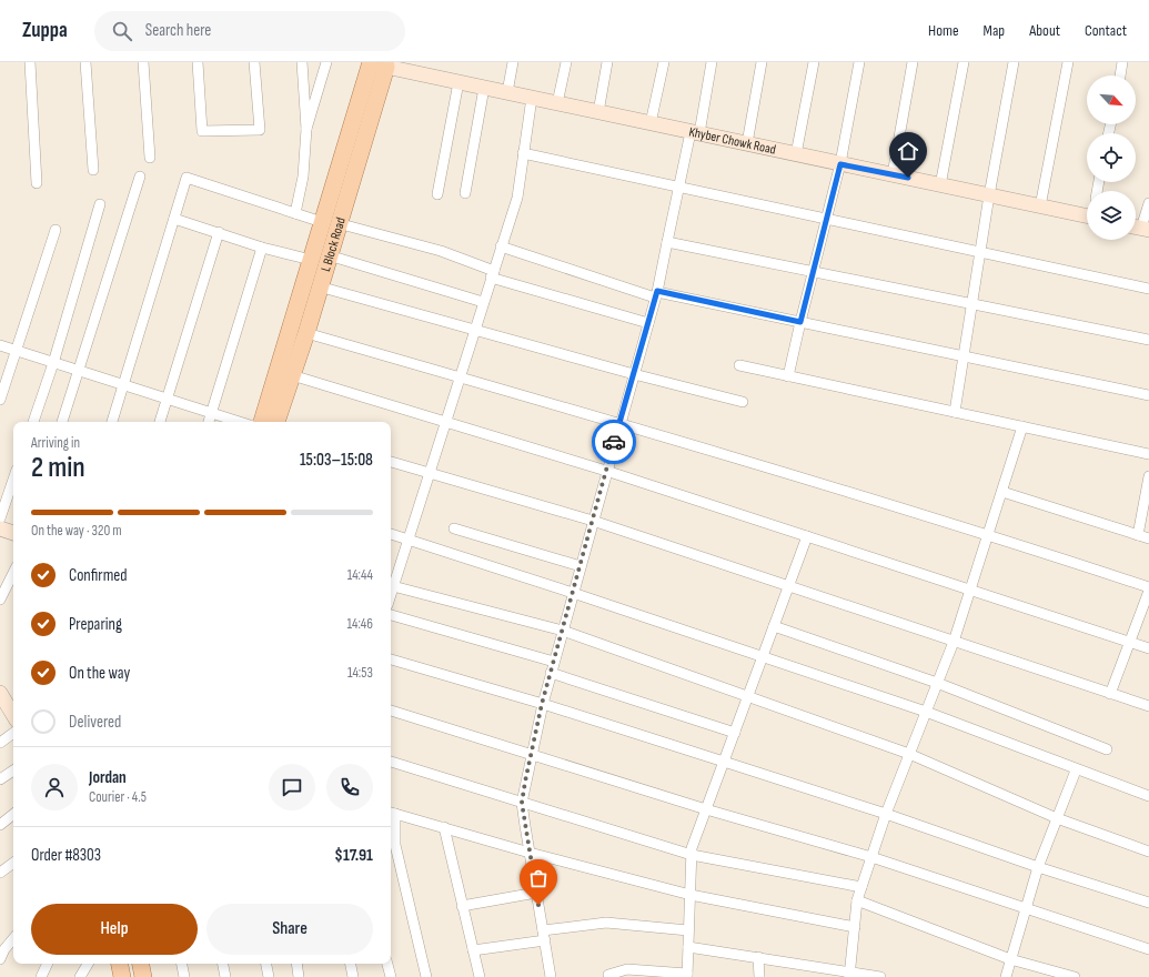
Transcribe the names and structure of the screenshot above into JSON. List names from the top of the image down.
{
  "streets": {
    "main road": ["L Block Road"],
    "street": ["Khyber Chowk Road"]
  },
  "crossings": [
    ["Khyber Chowk Road", "L Block Road"]
  ],
  "north": "bottom right",
  "page": {
    "header": "Zuppa",
    "search": "Search here",
    "nav": [
      "Home",
      "Map",
      "About",
      "Contact"
    ],
    "heading": ["2 min", "Arriving in", "15:03–15:08"],
    "panel": [
      "Jordan",
      "Courier · 4.5",
      "Order #8303",
      "$17.91"
    ],
    "bar": "On the way · 320 m",
    "list": [
      ["Confirmed", "14:44"],
      ["Preparing", "14:46"],
      ["On the way", "14:53"],
      "Delivered"
    ],
    "buttons": ["Help", "Share"]
  }
}
